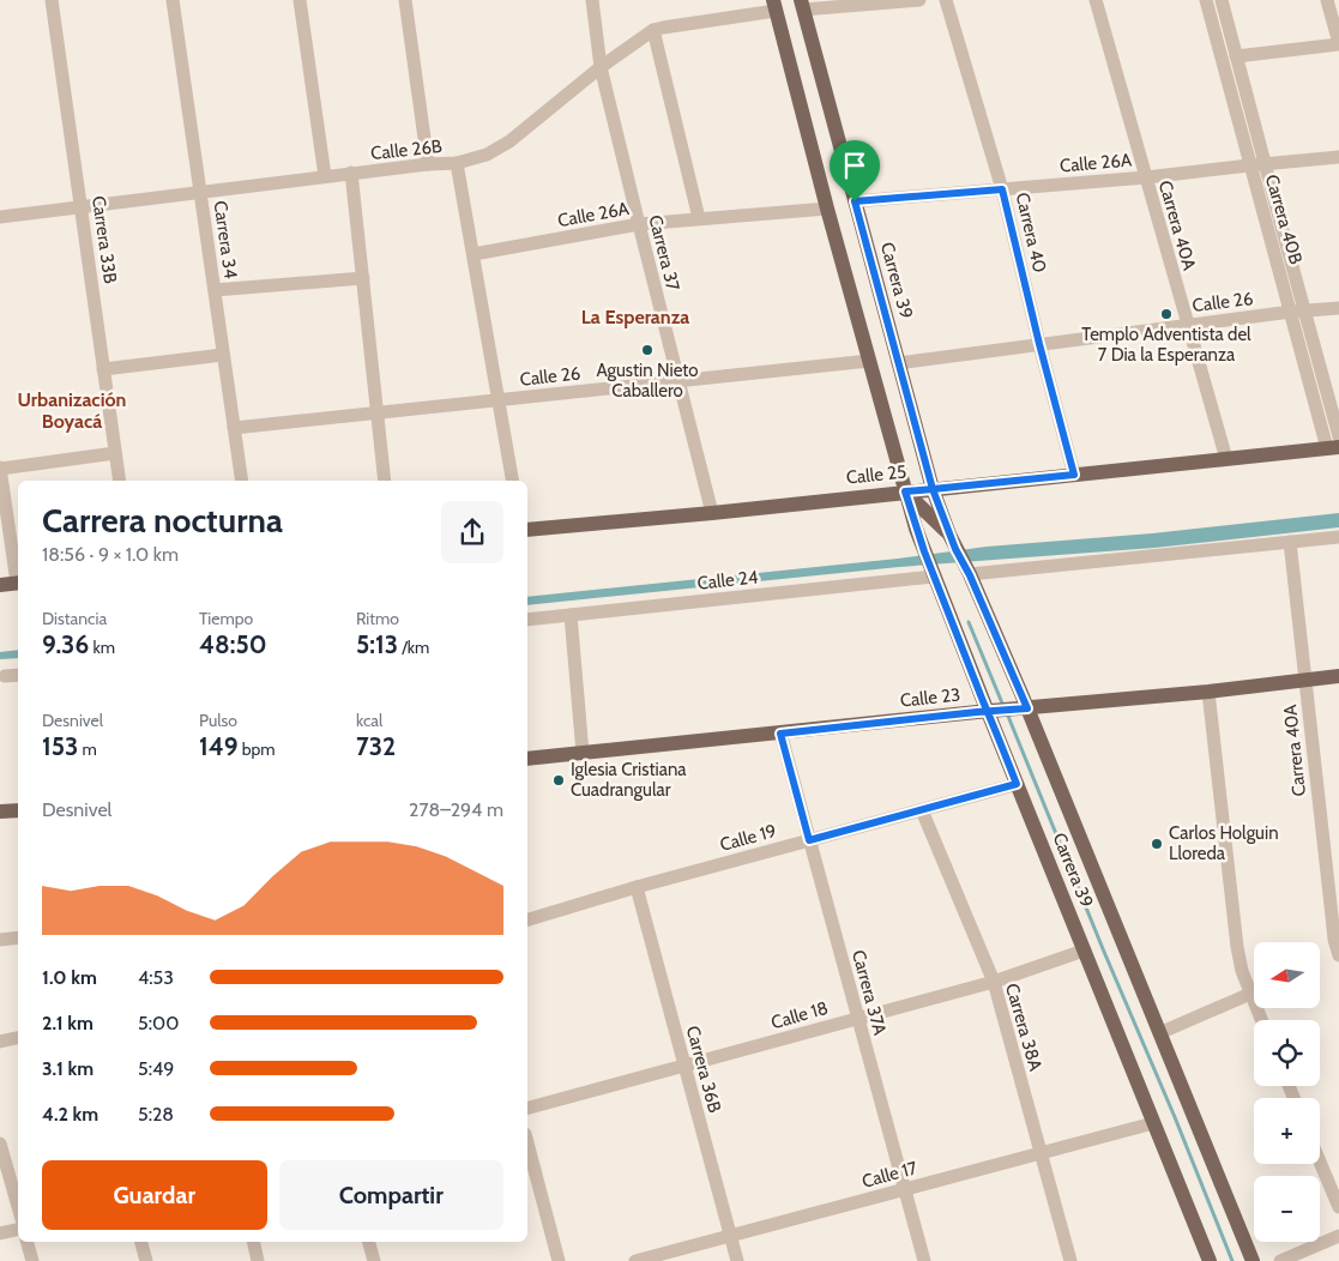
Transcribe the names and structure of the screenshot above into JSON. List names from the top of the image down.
{
  "streets": {
    "main road": ["Carrera 39", "Calle 25", "Calle 23"],
    "street": [
      "Calle 26B",
      "Calle 26A",
      "Carrera 40B",
      "Carrera 40A",
      "Carrera 40",
      "Carrera 33B",
      "Carrera 34",
      "Carrera 37",
      "Calle 26",
      "Calle 24",
      "Calle 19",
      "Carrera 37A",
      "Calle 18",
      "Carrera 38A",
      "Carrera 36B",
      "Calle 17"
    ]
  },
  "crossings": [
    ["Calle 26B", "Carrera 33B"],
    ["Calle 26B", "Carrera 34"],
    ["Calle 26B", "Carrera 37"],
    ["Calle 26B", "Carrera 39"],
    ["Calle 26A", "Carrera 40B"],
    ["Calle 26A", "Carrera 40A"],
    ["Calle 26A", "Carrera 40"],
    ["Calle 26A", "Carrera 37"],
    ["Calle 26A", "Carrera 39"],
    ["Carrera 40B", "Calle 26"],
    ["Carrera 40B", "Calle 25"],
    ["Carrera 40A", "Calle 26"],
    ["Carrera 40A", "Calle 25"],
    ["Carrera 40A", "Calle 23"],
    ["Carrera 40", "Calle 26"],
    ["Carrera 40", "Calle 25"],
    ["Carrera 34", "Calle 26"],
    ["Carrera 37", "Calle 26"],
    ["Carrera 37", "Calle 25"],
    ["Carrera 39", "Calle 26"],
    ["Carrera 39", "Calle 25"],
    ["Carrera 39", "Calle 24"],
    ["Carrera 39", "Calle 23"],
    ["Carrera 39", "Calle 19"],
    ["Carrera 39", "Calle 18"],
    ["Carrera 39", "Calle 17"],
    ["Calle 23", "Carrera 37A"],
    ["Calle 19", "Carrera 37A"],
    ["Calle 19", "Carrera 38A"],
    ["Calle 19", "Carrera 36B"],
    ["Carrera 37A", "Calle 18"],
    ["Carrera 37A", "Calle 17"],
    ["Calle 18", "Carrera 38A"],
    ["Calle 18", "Carrera 36B"],
    ["Carrera 38A", "Calle 17"],
    ["Carrera 36B", "Calle 17"]
  ],
  "districts": ["La Esperanza", "Urbanización Boyacá"],
  "places": [
    "Templo Adventista del 7 Dia la Esperanza",
    "Agustin Nieto Caballero",
    "Iglesia Cristiana Cuadrangular",
    "Carlos Holguin Lloreda"
  ],
  "north": "left",
  "page": {
    "heading": ["Carrera nocturna", "18:56 · 9 × 1.0 km"],
    "stats": [
      ["Distancia", "9.36 km"],
      ["Tiempo", "48:50"],
      ["Ritmo", "5:13 /km"],
      ["Desnivel", "153 m"],
      ["Pulso", "149 bpm"],
      ["kcal", "732"]
    ],
    "chart": ["Desnivel", "278–294 m"],
    "map_buttons": ["+", "−"],
    "list": [
      {
        "name": "1.0 km",
        "note": "4:53"
      },
      {
        "name": "2.1 km",
        "note": "5:00"
      },
      {
        "name": "3.1 km",
        "note": "5:49"
      },
      {
        "name": "4.2 km",
        "note": "5:28"
      }
    ],
    "buttons": ["Guardar", "Compartir"]
  }
}
